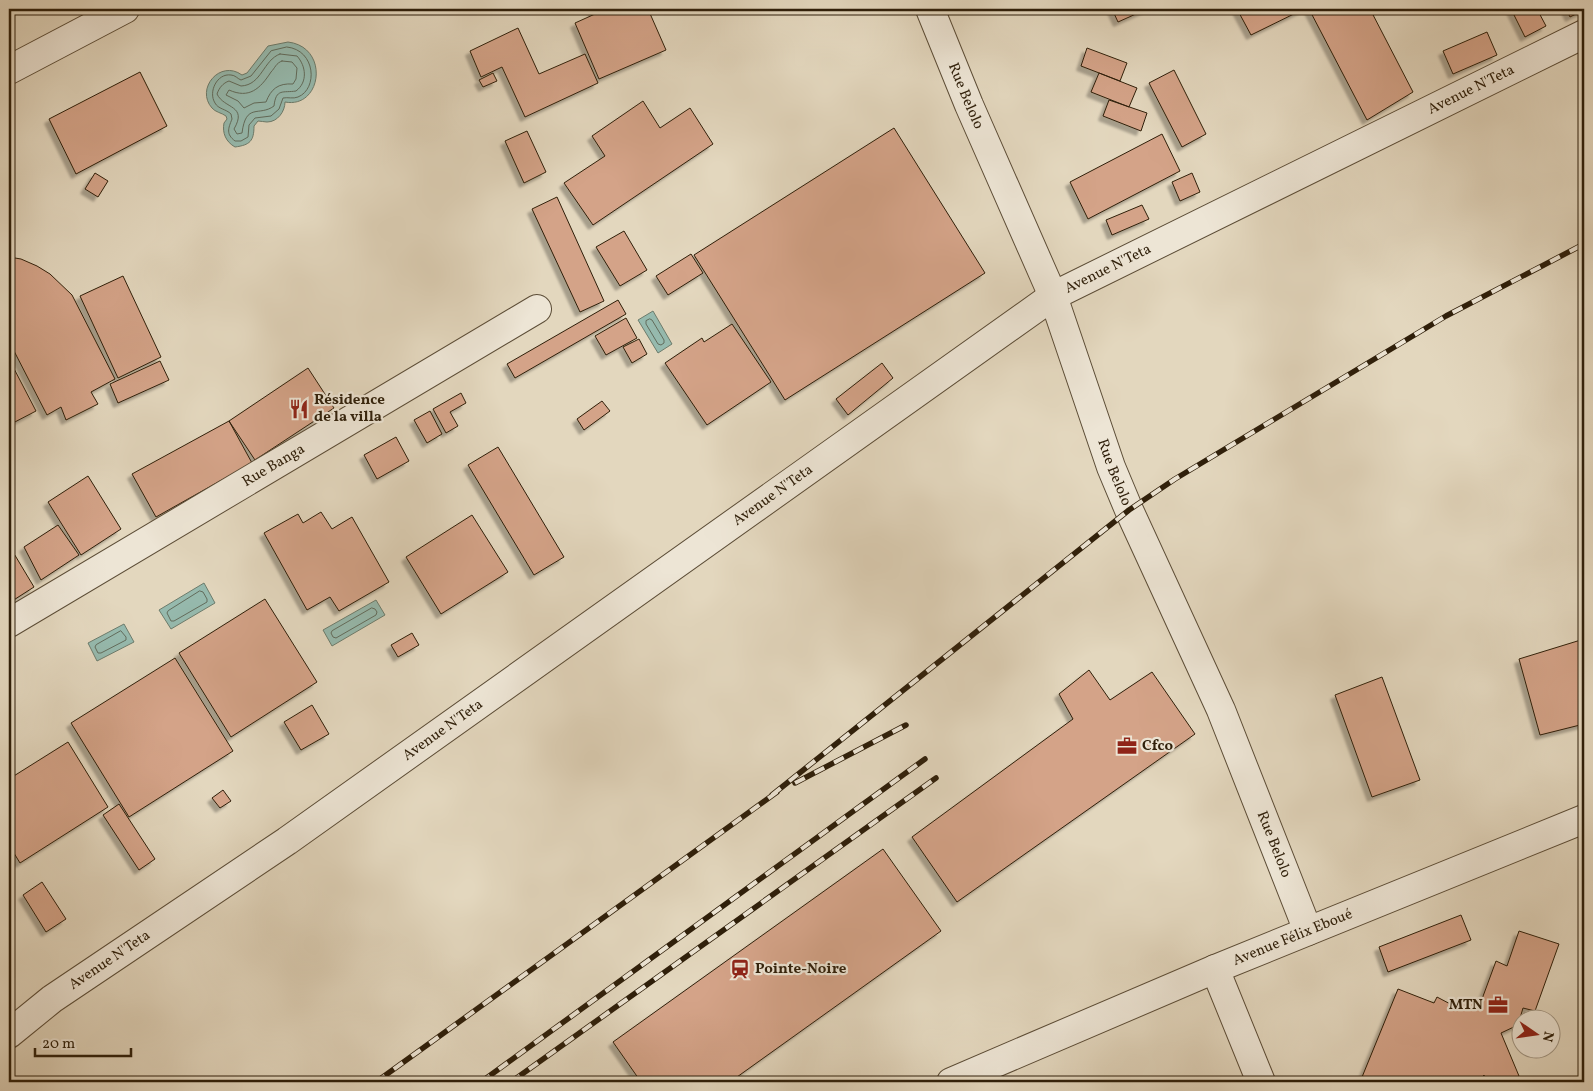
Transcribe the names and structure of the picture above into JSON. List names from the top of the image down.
{
  "streets": {
    "street": [
      "Avenue N'Teta",
      "Rue Belolo",
      "Rue Banga",
      "Avenue Félix Eboué"
    ]
  },
  "crossings": [
    ["Avenue N'Teta", "Rue Belolo"],
    ["Rue Belolo", "Avenue Félix Eboué"]
  ],
  "places": {
    "restaurant": ["Résidence de la villa"],
    "office": ["Cfco", "MTN"],
    "station": ["Pointe-Noire"]
  },
  "scale_bar": "20 m",
  "north": "right"
}
